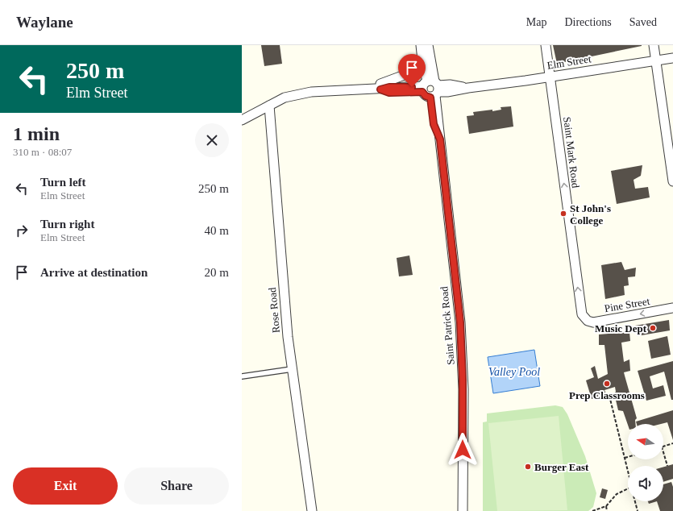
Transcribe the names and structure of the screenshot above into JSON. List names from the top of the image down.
{
  "streets": {
    "street": [
      "Elm Street",
      "Saint Mark Road",
      "Pine Street",
      "Rose Road",
      "Saint Patrick Road"
    ]
  },
  "crossings": [
    ["Elm Street", "Saint Mark Road"],
    ["Elm Street", "Rose Road"],
    ["Elm Street", "Saint Patrick Road"],
    ["Saint Mark Road", "Pine Street"]
  ],
  "one_way": ["Saint Mark Road", "Pine Street"],
  "water": ["Valley Pool"],
  "places": [
    "St John's College",
    "Music Dept",
    "Prep Classrooms",
    "Burger East"
  ],
  "north": "left",
  "page": {
    "header": "Waylane",
    "nav": ["Map", "Directions", "Saved"],
    "turn": ["250 m", "Elm Street"],
    "heading": ["1 min", "310 m · 08:07"],
    "list": [
      {
        "name": "Turn left",
        "note": "Elm Street",
        "value": "250 m"
      },
      {
        "name": "Turn right",
        "note": "Elm Street",
        "value": "40 m"
      },
      {
        "name": "Arrive at destination",
        "value": "20 m"
      }
    ],
    "buttons": ["Exit", "Share"]
  }
}
